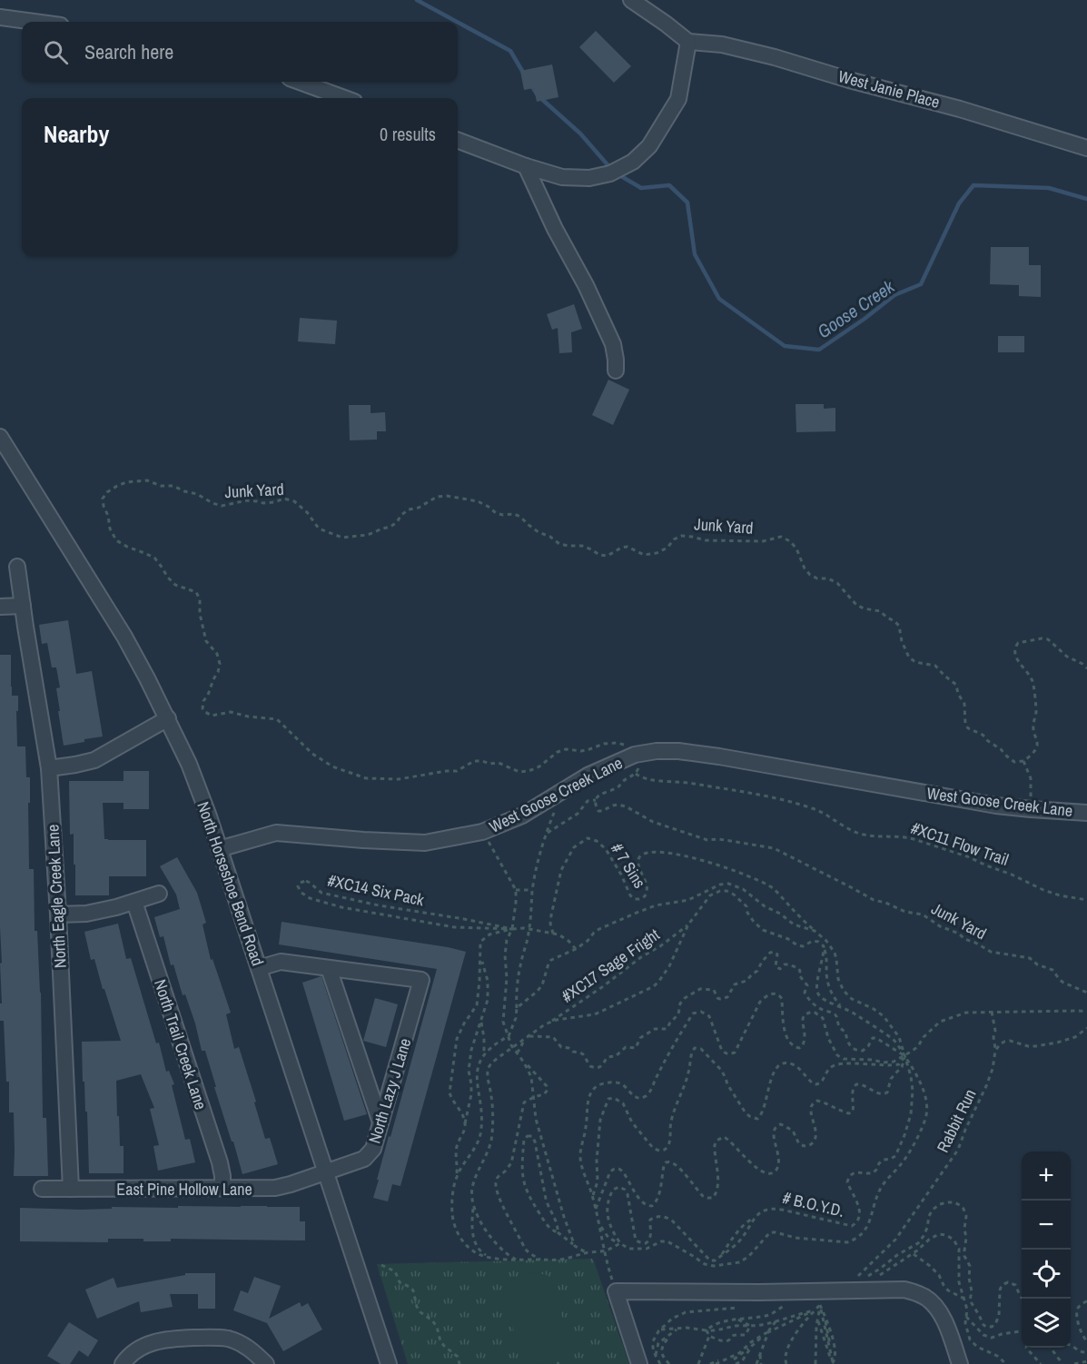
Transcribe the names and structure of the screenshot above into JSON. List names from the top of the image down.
{
  "streets": {
    "street": [
      "West Janie Place",
      "West Goose Creek Lane",
      "North Horseshoe Bend Road",
      "North Eagle Creek Lane",
      "North Trail Creek Lane",
      "North Lazy J Lane",
      "East Pine Hollow Lane"
    ],
    "path": [
      "Junk Yard",
      "#XC11 Flow Trail",
      "# 7 Sins",
      "#XC14 Six Pack",
      "#XC17 Sage Fright",
      "Rabbit Run",
      "# B.O.Y.D."
    ]
  },
  "crossings": [
    ["Junk Yard", "West Goose Creek Lane"],
    ["Junk Yard", "#XC11 Flow Trail"],
    ["West Goose Creek Lane", "North Horseshoe Bend Road"],
    ["North Horseshoe Bend Road", "North Lazy J Lane"],
    ["North Horseshoe Bend Road", "East Pine Hollow Lane"],
    ["North Eagle Creek Lane", "East Pine Hollow Lane"],
    ["North Trail Creek Lane", "East Pine Hollow Lane"],
    ["North Lazy J Lane", "East Pine Hollow Lane"]
  ],
  "water": ["Goose Creek"],
  "page": {
    "search": "Search here",
    "heading": ["Nearby", "0 results"],
    "map_buttons": ["+", "−"]
  }
}
